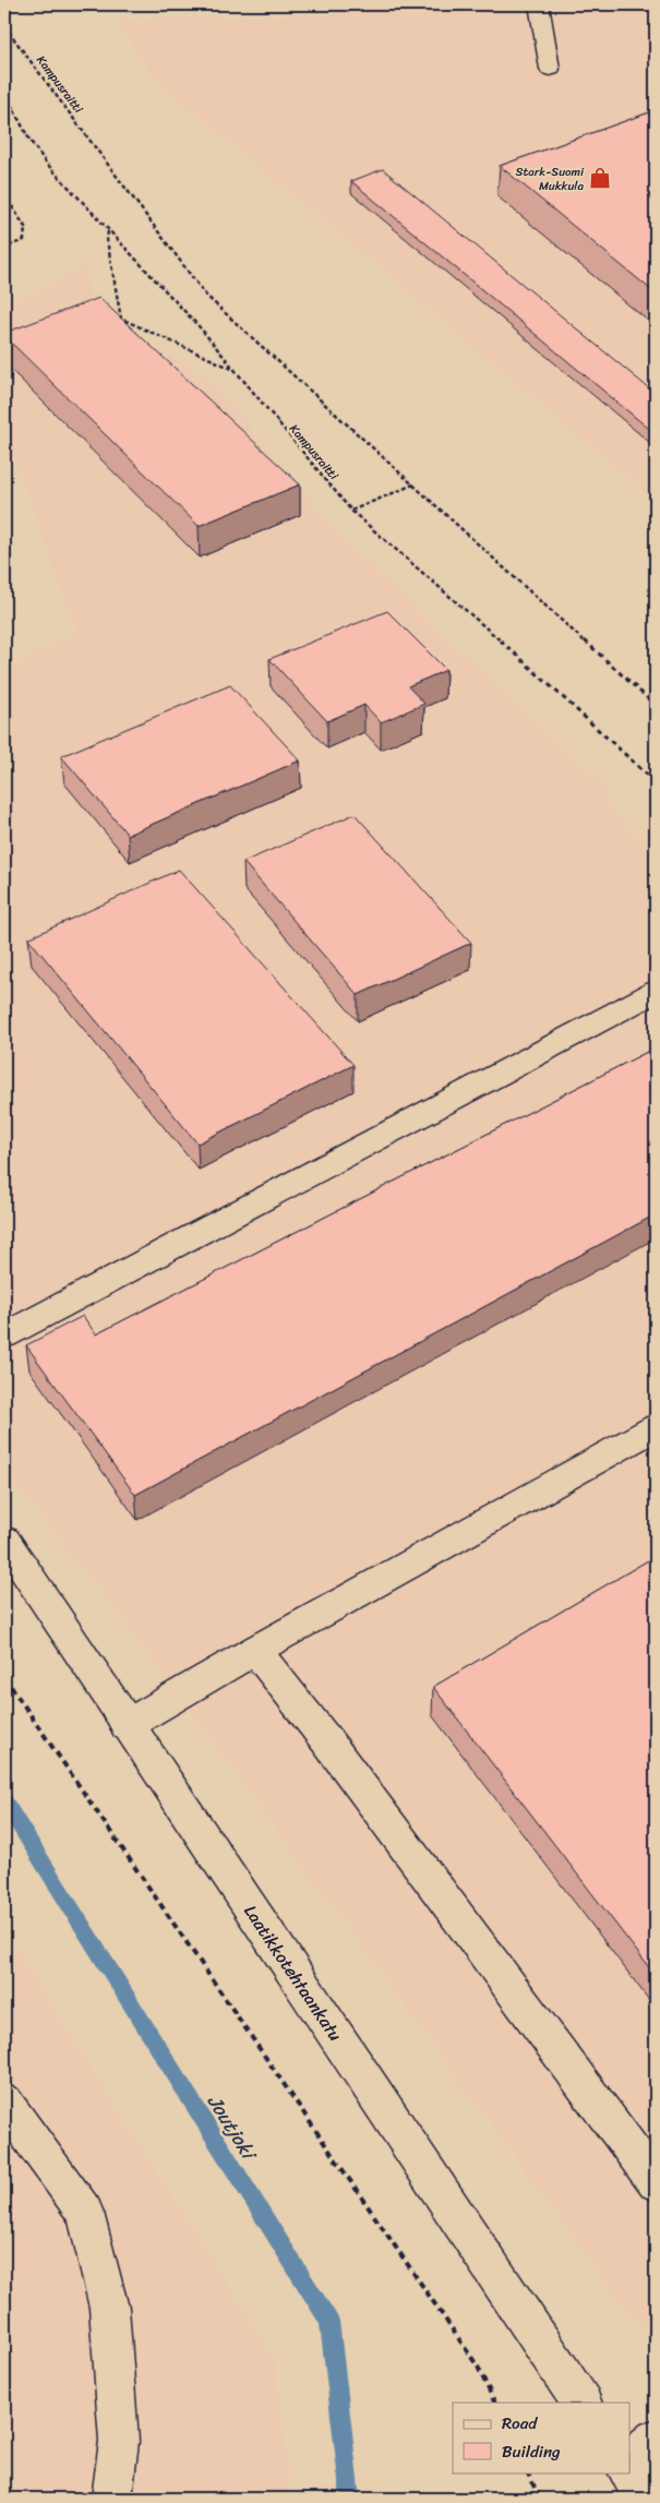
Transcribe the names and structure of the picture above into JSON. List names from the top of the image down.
{
  "streets": {
    "street": ["Laatikkotehtaankatu"],
    "path": ["Kampusraitti"]
  },
  "water": ["Joutjoki"],
  "places": {
    "shop": ["Stark-Suomi Mukkula"]
  },
  "legend": ["Road", "Building"]
}
